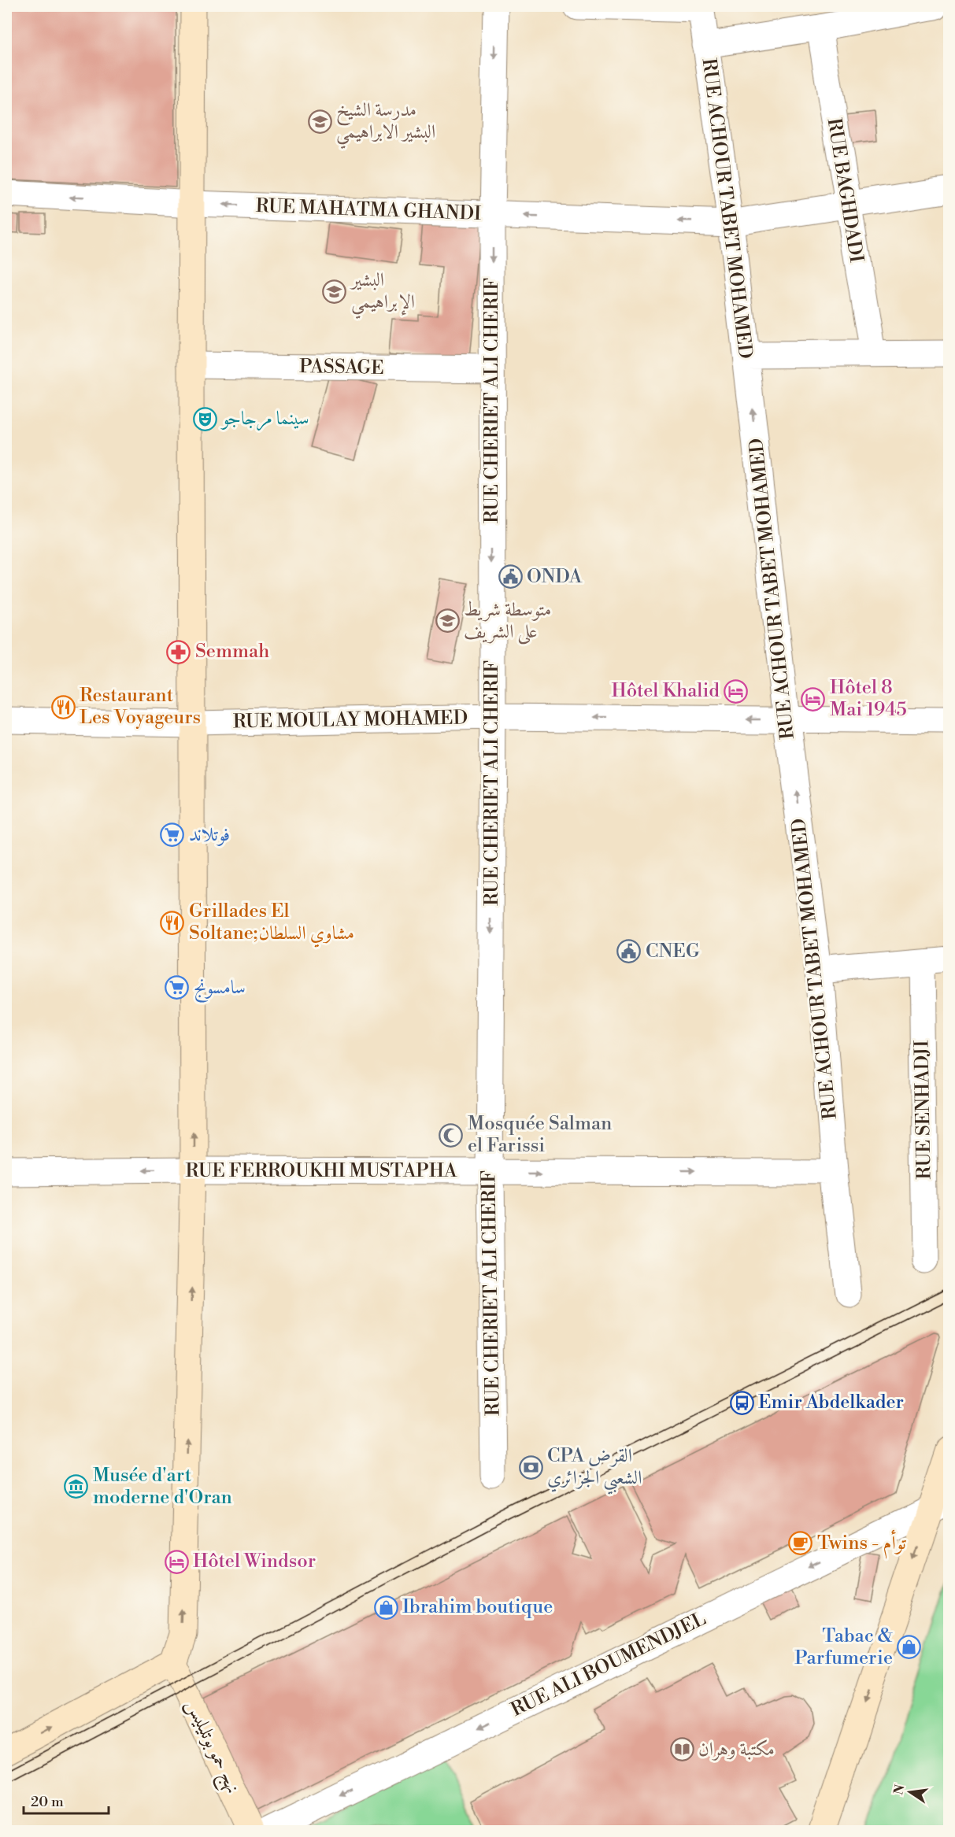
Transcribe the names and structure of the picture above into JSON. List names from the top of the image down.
{
  "streets": {
    "main road": ["نهج حمو بوتليليس"],
    "street": [
      "RUE BAGHDADI",
      "RUE ACHOUR TABET MOHAMED",
      "RUE MAHATMA GHANDI",
      "PASSAGE",
      "RUE CHERIET ALI CHERIF",
      "RUE MOULAY MOHAMED",
      "RUE SENHADJI",
      "RUE FERROUKHI MUSTAPHA",
      "RUE ALI BOUMENDJEL"
    ]
  },
  "crossings": [
    ["RUE BAGHDADI", "RUE MAHATMA GHANDI"],
    ["RUE ACHOUR TABET MOHAMED", "RUE MAHATMA GHANDI"],
    ["RUE ACHOUR TABET MOHAMED", "RUE MOULAY MOHAMED"],
    ["RUE ACHOUR TABET MOHAMED", "RUE FERROUKHI MUSTAPHA"],
    ["RUE MAHATMA GHANDI", "RUE CHERIET ALI CHERIF"],
    ["PASSAGE", "RUE CHERIET ALI CHERIF"],
    ["RUE CHERIET ALI CHERIF", "RUE MOULAY MOHAMED"],
    ["RUE CHERIET ALI CHERIF", "RUE FERROUKHI MUSTAPHA"]
  ],
  "one_way": [
    "RUE ACHOUR TABET MOHAMED",
    "RUE MAHATMA GHANDI",
    "RUE CHERIET ALI CHERIF",
    "RUE ALI BOUMENDJEL"
  ],
  "places": {
    "school or university": ["مدرسة الشيخ البشير الابراهيمي", "البشير الإبراهيمي", "متوسطة شريط على الشريف"],
    "theatre": ["سينما مرجاجو"],
    "public building": ["ONDA", "CNEG"],
    "pharmacy": ["Semmah"],
    "hotel": ["Hôtel Khalid", "Hôtel 8 Mai 1945", "Hôtel Windsor"],
    "restaurant": ["Restaurant Les Voyageurs", "Grillades El Soltane;مشاوي السلطان"],
    "supermarket": ["فوتلاند", "سامسونج"],
    "mosque": ["Mosquée Salman el Farissi"],
    "bus stop": ["Emir Abdelkader"],
    "bank": ["CPA القرض الشعبي الجزائري"],
    "museum": ["Musée d'art moderne d'Oran"],
    "cafe": ["Twins - توأم"],
    "shop": ["Ibrahim boutique", "Tabac & Parfumerie"],
    "library": ["مكتبة وهران"]
  },
  "scale_bar": "20 m",
  "north": "left"
}
